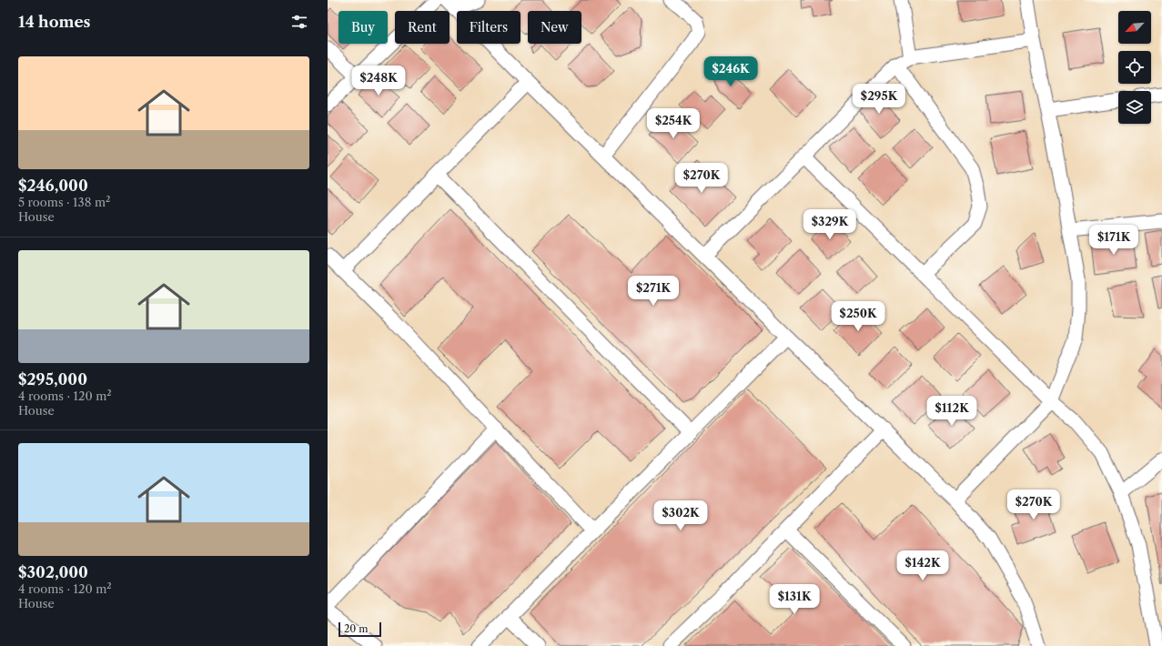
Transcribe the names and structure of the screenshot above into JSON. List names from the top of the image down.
{
  "scale_bar": "20 m",
  "north": "bottom left",
  "page": {
    "heading": "14 homes",
    "chip": [
      "Buy",
      "Rent",
      "Filters",
      "New"
    ],
    "list": [
      {
        "name": "$246,000",
        "note": "5 rooms · 138 m² · House"
      },
      {
        "name": "$295,000",
        "note": "4 rooms · 120 m² · House"
      },
      {
        "name": "$302,000",
        "note": "4 rooms · 120 m² · House"
      }
    ],
    "price": [
      "$246K",
      "$248K",
      "$295K",
      "$254K",
      "$270K",
      "$329K",
      "$171K",
      "$271K",
      "$250K",
      "$112K",
      "$270K",
      "$302K",
      "$142K",
      "$131K"
    ],
    "scale": "20 m"
  }
}
